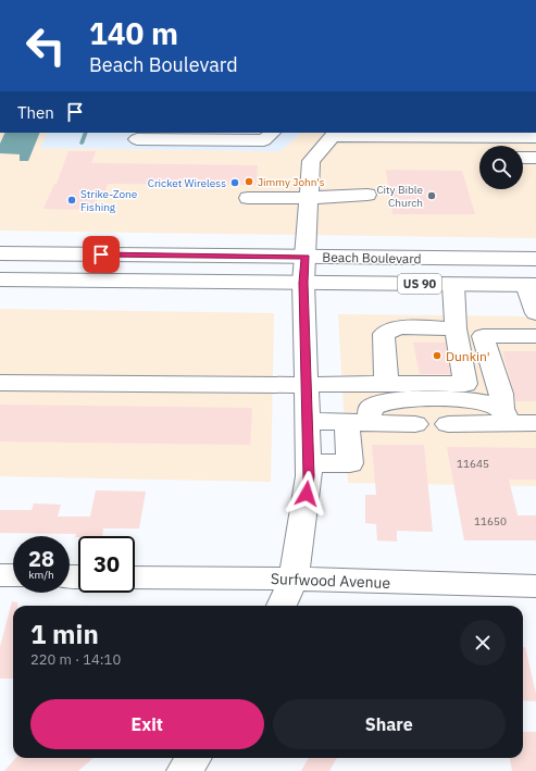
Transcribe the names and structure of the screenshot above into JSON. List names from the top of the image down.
{
  "streets": {
    "main road": ["Beach Boulevard", "US 90", "Surfwood Avenue"]
  },
  "places": [
    "Jimmy John's",
    "Cricket Wireless",
    "City Bible Church",
    "Strike-Zone Fishing",
    "Dunkin'"
  ],
  "house_numbers": ["11645", "11650"],
  "page": {
    "turn": ["140 m", "Beach Boulevard"],
    "then": "Then",
    "speed": "28 km/h",
    "limit": "30",
    "heading": ["1 min", "220 m · 14:10"],
    "buttons": ["Exit", "Share"]
  }
}
